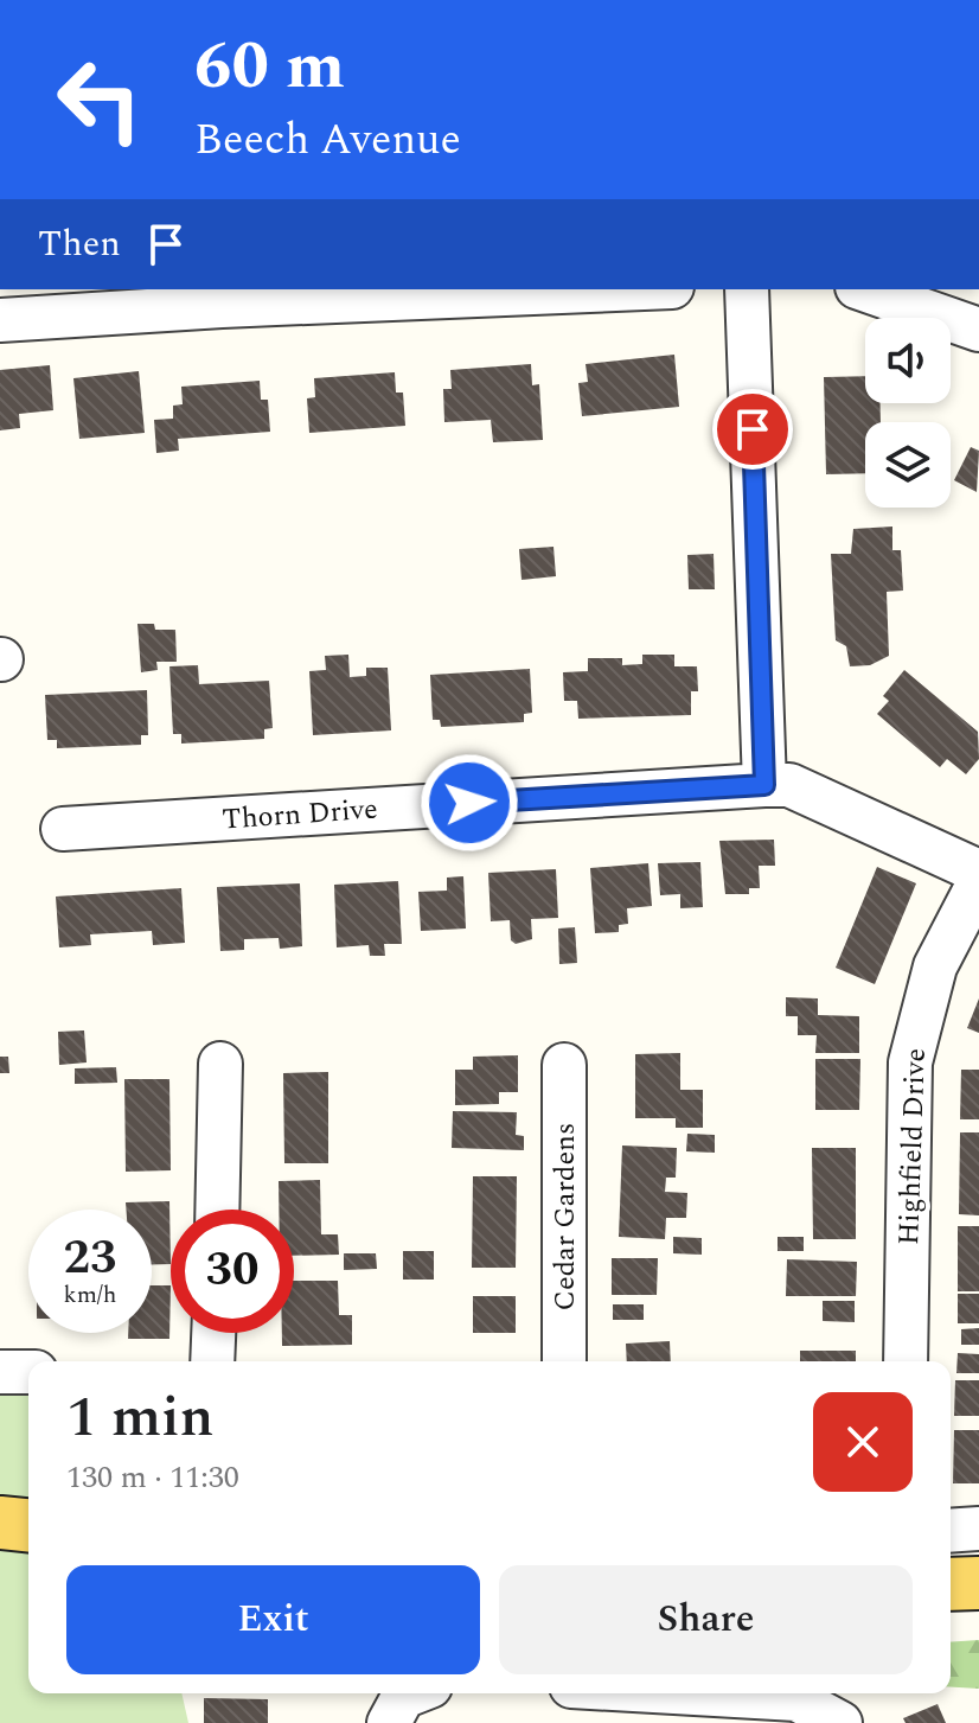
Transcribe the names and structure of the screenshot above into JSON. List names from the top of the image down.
{
  "streets": {
    "street": ["Thorn Drive", "Highfield Drive", "Cedar Gardens"]
  },
  "page": {
    "turn": ["60 m", "Beech Avenue"],
    "then": "Then",
    "speed": "23 km/h",
    "limit": "30",
    "heading": ["1 min", "130 m · 11:30"],
    "buttons": ["Exit", "Share"]
  }
}
